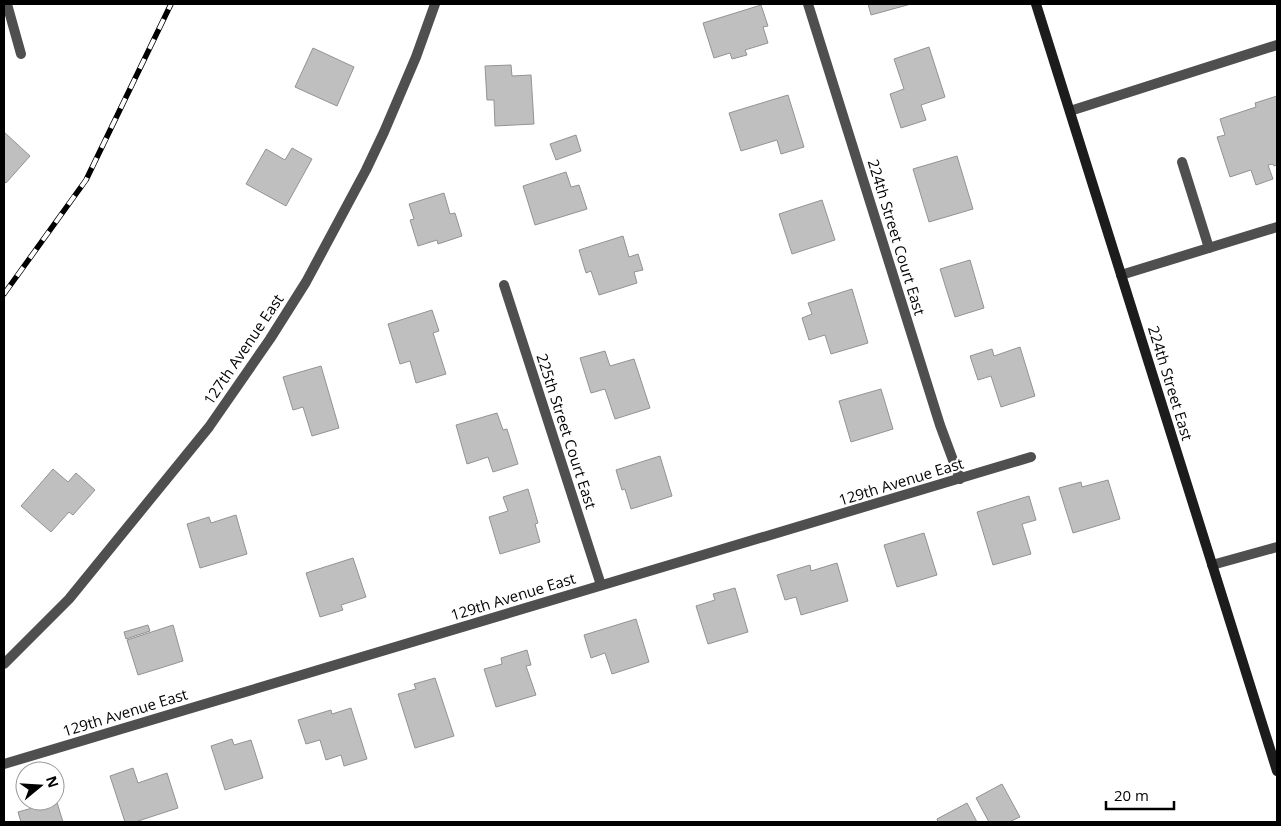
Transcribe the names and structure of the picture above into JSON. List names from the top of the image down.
{
  "streets": {
    "main road": ["224th Street East"],
    "street": [
      "224th Street Court East",
      "127th Avenue East",
      "225th Street Court East",
      "129th Avenue East"
    ]
  },
  "crossings": [
    ["224th Street Court East", "129th Avenue East"],
    ["225th Street Court East", "129th Avenue East"]
  ],
  "scale_bar": "20 m",
  "north": "right"
}
